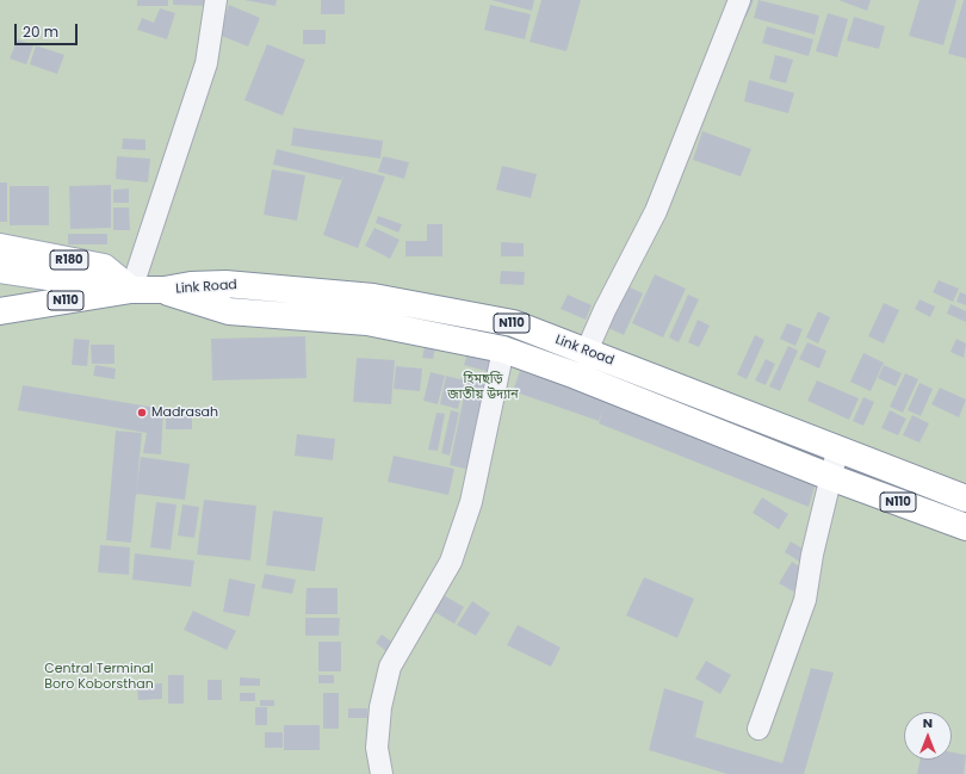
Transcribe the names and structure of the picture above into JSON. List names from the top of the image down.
{
  "streets": {
    "main road": ["R180", "Link Road", "N110"]
  },
  "crossings": [
    ["R180", "N110"],
    ["Link Road", "N110"]
  ],
  "parks": ["হিমছড়ি জাতীয় উদ্যান", "Central Terminal Boro Koborsthan"],
  "places": ["Madrasah"],
  "scale_bar": "20 m",
  "north": "top"
}
